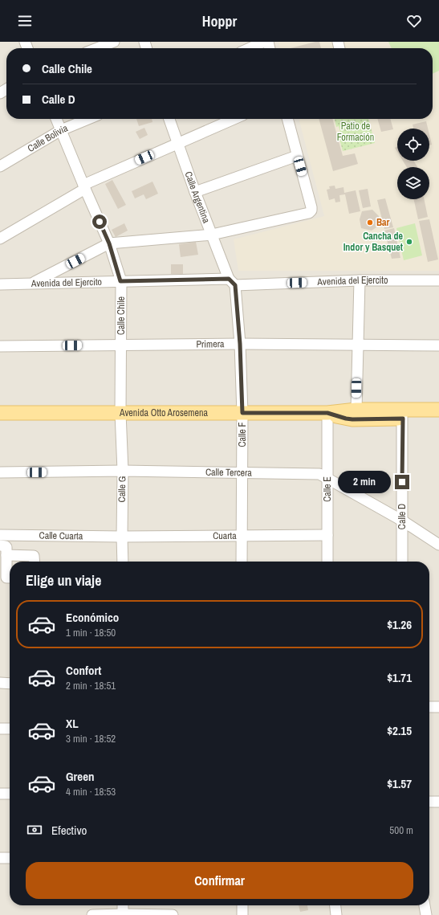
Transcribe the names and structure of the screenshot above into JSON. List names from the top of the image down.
{
  "streets": {
    "main road": ["Avenida Otto Arosemena"],
    "street": [
      "Calle Bolivia",
      "Calle Argentina",
      "Avenida del Ejercito",
      "Calle Chile",
      "Primera",
      "Calle F",
      "Calle Tercera",
      "Calle G",
      "Calle E",
      "Calle D",
      "Calle Cuarta",
      "Cuarta"
    ]
  },
  "crossings": [
    ["Calle Bolivia", "Calle Chile"],
    ["Calle Argentina", "Avenida del Ejercito"],
    ["Calle Argentina", "Calle F"],
    ["Avenida del Ejercito", "Calle Chile"],
    ["Avenida del Ejercito", "Calle F"],
    ["Calle Chile", "Primera"],
    ["Calle Chile", "Avenida Otto Arosemena"],
    ["Calle Chile", "Calle G"],
    ["Primera", "Calle F"],
    ["Avenida Otto Arosemena", "Calle F"],
    ["Avenida Otto Arosemena", "Calle G"],
    ["Avenida Otto Arosemena", "Calle E"],
    ["Avenida Otto Arosemena", "Calle D"],
    ["Calle F", "Calle Tercera"],
    ["Calle F", "Cuarta"],
    ["Calle Tercera", "Calle G"],
    ["Calle Tercera", "Calle E"],
    ["Calle Tercera", "Calle D"],
    ["Calle G", "Calle Cuarta"],
    ["Calle G", "Cuarta"],
    ["Calle E", "Cuarta"],
    ["Calle Cuarta", "Cuarta"]
  ],
  "parks": ["Patio de Formación"],
  "places": ["Bar", "Cancha de Indor y Basquet"],
  "page": {
    "header": "Hoppr",
    "banner": ["Calle Chile", "Calle D"],
    "bubble": "2 min",
    "heading": "Elige un viaje",
    "list": [
      {
        "name": "Económico",
        "note": "1 min · 18:50",
        "value": "$1.26"
      },
      {
        "name": "Confort",
        "note": "2 min · 18:51",
        "value": "$1.71"
      },
      {
        "name": "XL",
        "note": "3 min · 18:52",
        "value": "$2.15"
      },
      {
        "name": "Green",
        "note": "4 min · 18:53",
        "value": "$1.57"
      }
    ],
    "pay": ["Efectivo", "500 m"],
    "buttons": "Confirmar"
  }
}
